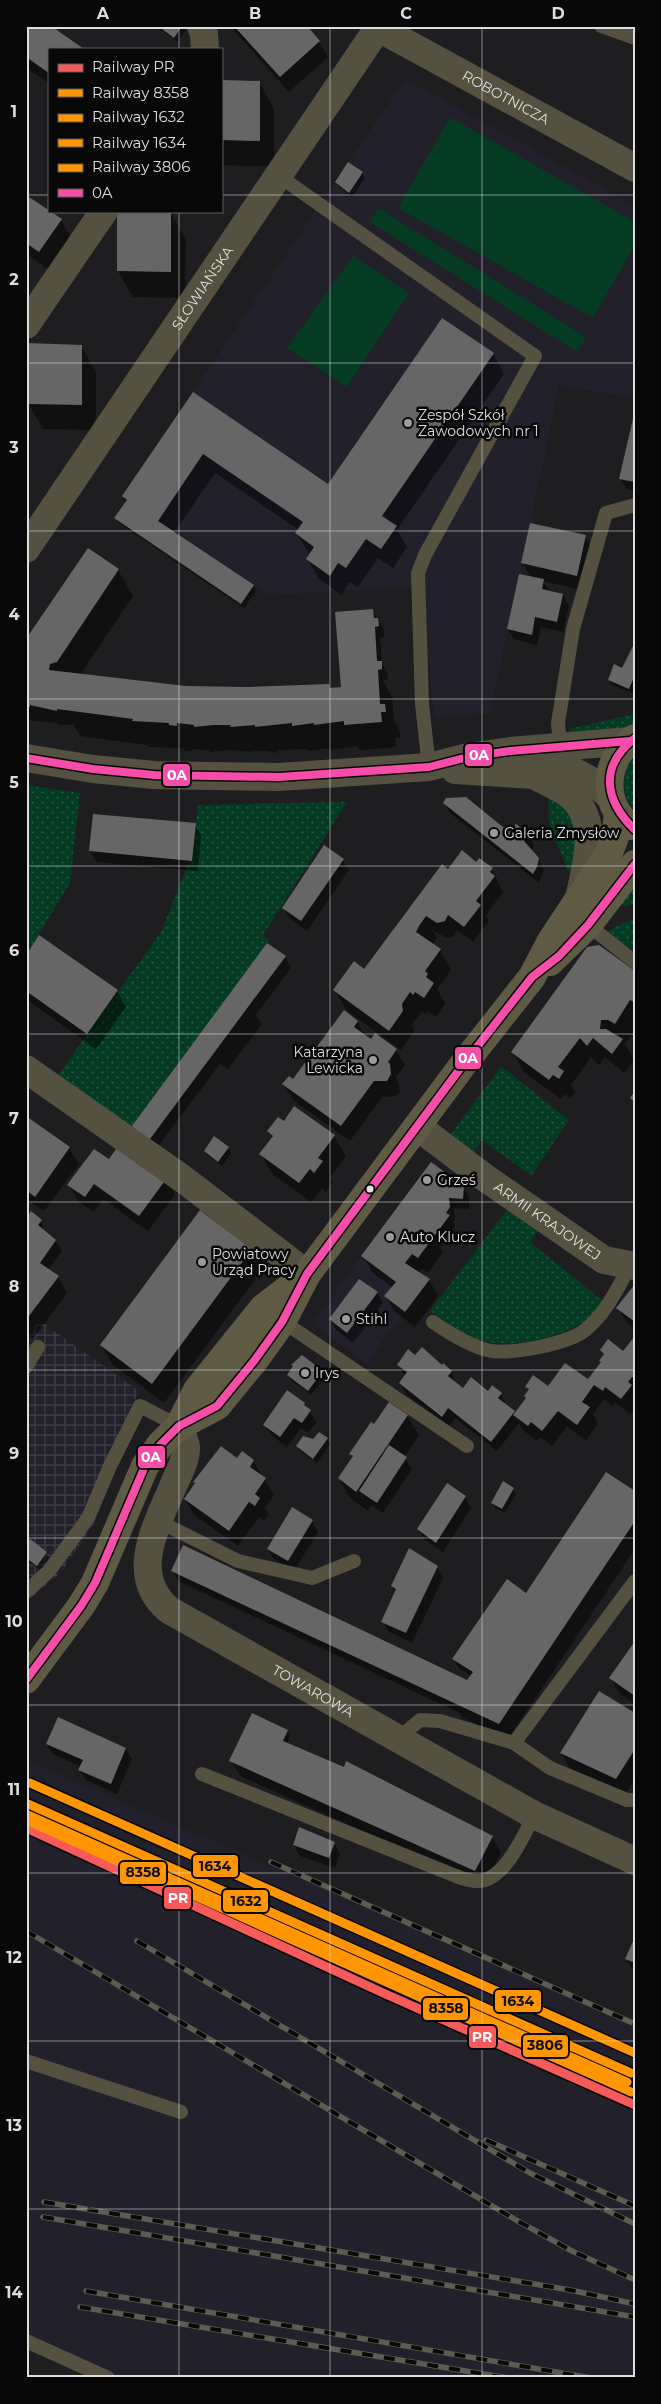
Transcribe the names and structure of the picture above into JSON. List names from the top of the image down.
{
  "streets": {
    "street": [
      "ROBOTNICZA",
      "SŁOWIAŃSKA",
      "ARMII KRAJOWEJ",
      "TOWAROWA"
    ]
  },
  "crossings": [
    ["ROBOTNICZA", "SŁOWIAŃSKA"]
  ],
  "places": [
    "Zespół Szkół Zawodowych nr 1",
    "Galeria Zmysłów",
    "Katarzyna Lewicka",
    "Grześ",
    "Auto Klucz",
    "Powiatowy Urząd Pracy",
    "Stihl",
    "Irys"
  ],
  "lines": [
    "transit line 0A",
    "rail line 1634",
    "rail line 1632",
    "rail line 3806",
    "rail line 8358",
    "rail line PR"
  ],
  "legend": [
    "Railway PR",
    "Railway 8358",
    "Railway 1632",
    "Railway 1634",
    "Railway 3806",
    "0A"
  ],
  "grid": {
    "columns": [
      "A",
      "B",
      "C",
      "D"
    ],
    "rows": [
      "1",
      "2",
      "3",
      "4",
      "5",
      "6",
      "7",
      "8",
      "9",
      "10",
      "11",
      "12",
      "13",
      "14"
    ]
  }
}
